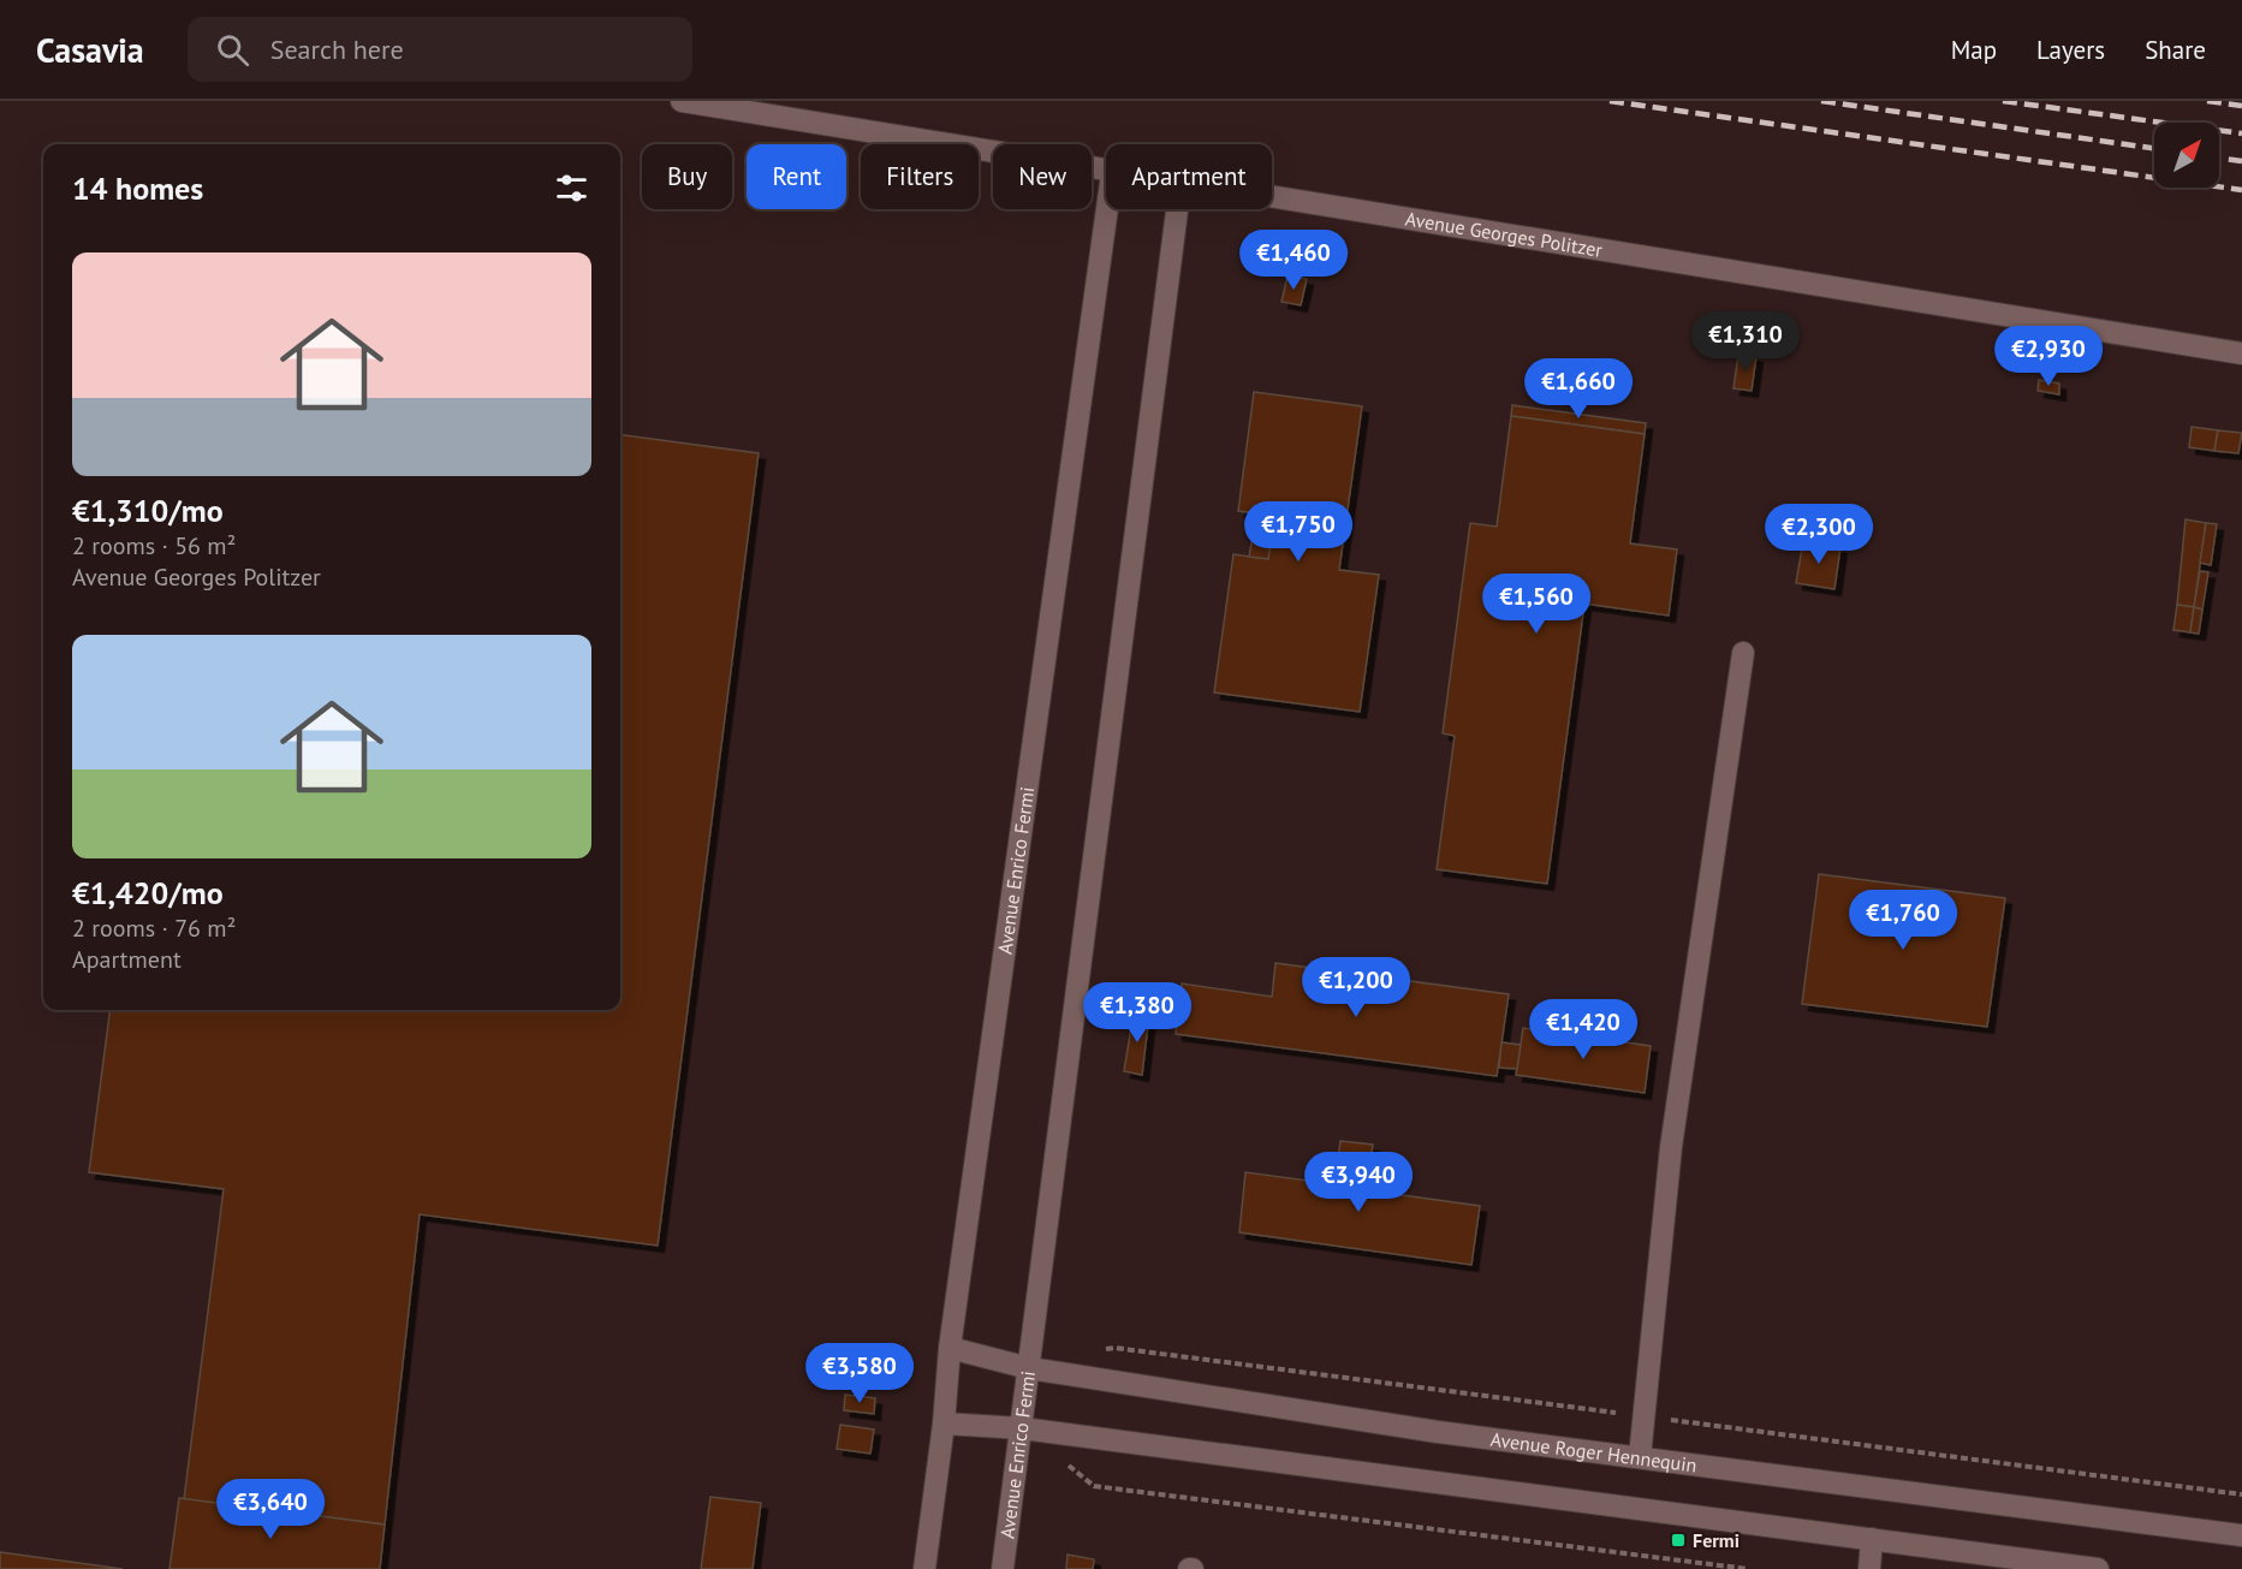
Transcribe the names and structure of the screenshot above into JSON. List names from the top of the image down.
{
  "streets": {
    "street": ["Avenue Georges Politzer", "Avenue Enrico Fermi", "Avenue Roger Hennequin"]
  },
  "crossings": [
    ["Avenue Enrico Fermi", "Avenue Roger Hennequin"]
  ],
  "places": {
    "transit": ["Fermi"]
  },
  "north": "top right",
  "page": {
    "header": "Casavia",
    "search": "Search here",
    "nav": ["Map", "Layers", "Share"],
    "chip": [
      "Buy",
      "Rent",
      "Filters",
      "New",
      "Apartment"
    ],
    "heading": "14 homes",
    "price": [
      "€1,460",
      "€1,310",
      "€2,930",
      "€1,660",
      "€1,750",
      "€2,300",
      "€1,560",
      "€1,760",
      "€1,200",
      "€1,380",
      "€1,420",
      "€3,940",
      "€3,580",
      "€3,640"
    ],
    "list": [
      {
        "name": "€1,310/mo",
        "note": "2 rooms · 56 m² · Avenue Georges Politzer"
      },
      {
        "name": "€1,420/mo",
        "note": "2 rooms · 76 m² · Apartment"
      }
    ]
  }
}
